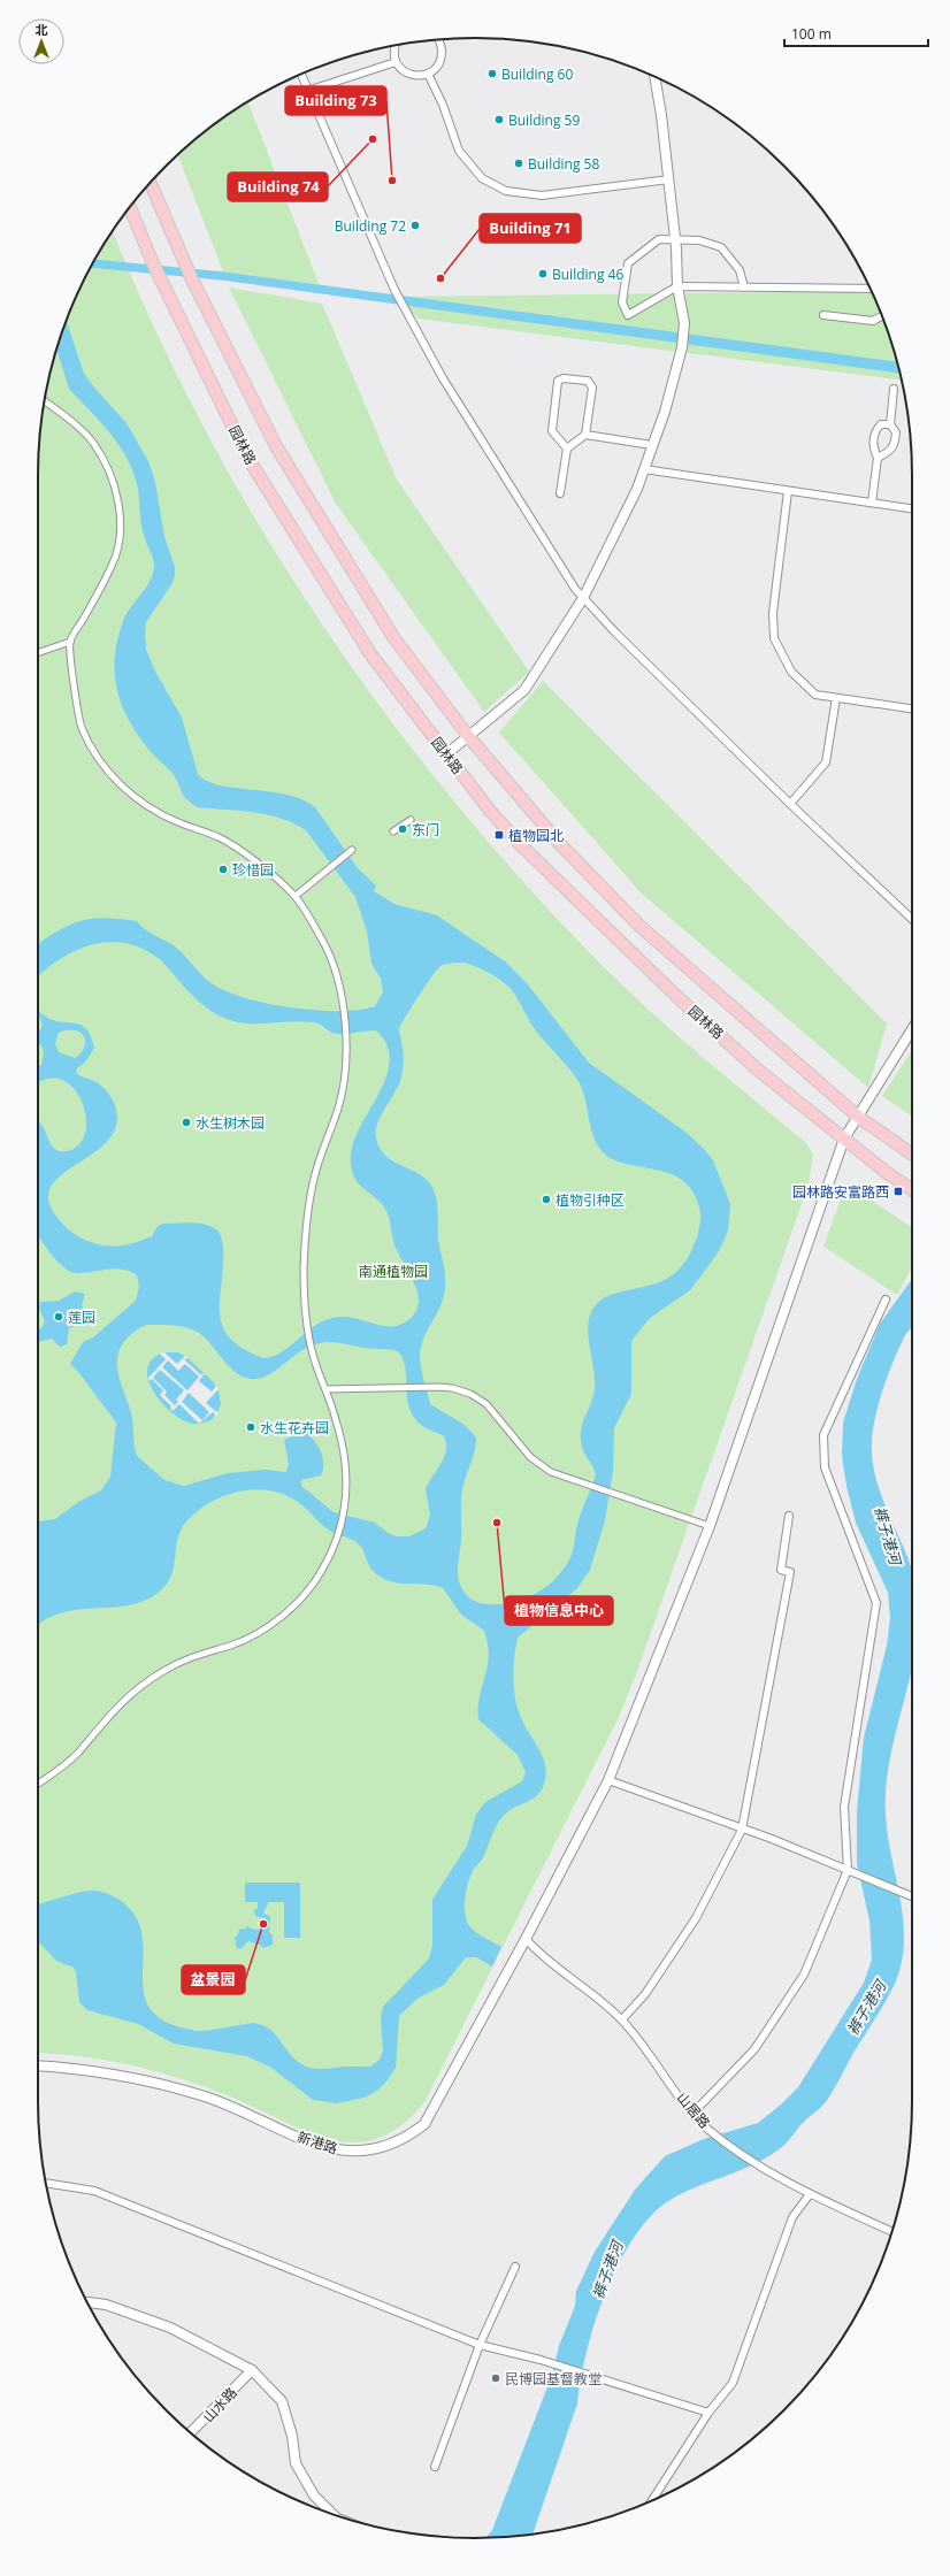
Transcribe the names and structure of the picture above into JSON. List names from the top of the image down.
{
  "streets": {
    "main road": ["园林路"],
    "street": ["山居路", "新港路", "山水路"]
  },
  "crossings": [
    ["园林路", "新港路"],
    ["山居路", "新港路"]
  ],
  "water": ["裤子港河"],
  "parks": ["南通植物园"],
  "places": {
    "other": [
      "Building 60",
      "Building 59",
      "Building 74",
      "Building 58",
      "Building 73",
      "Building 72",
      "Building 46",
      "Building 71",
      "东门",
      "珍惜园",
      "水生树木园",
      "植物引种区",
      "莲园",
      "水生花卉园",
      "植物信息中心",
      "盆景园",
      "民博园基督教堂"
    ],
    "transit": ["植物园北", "园林路安富路西"]
  },
  "scale_bar": "100 m",
  "north": "top"
}
